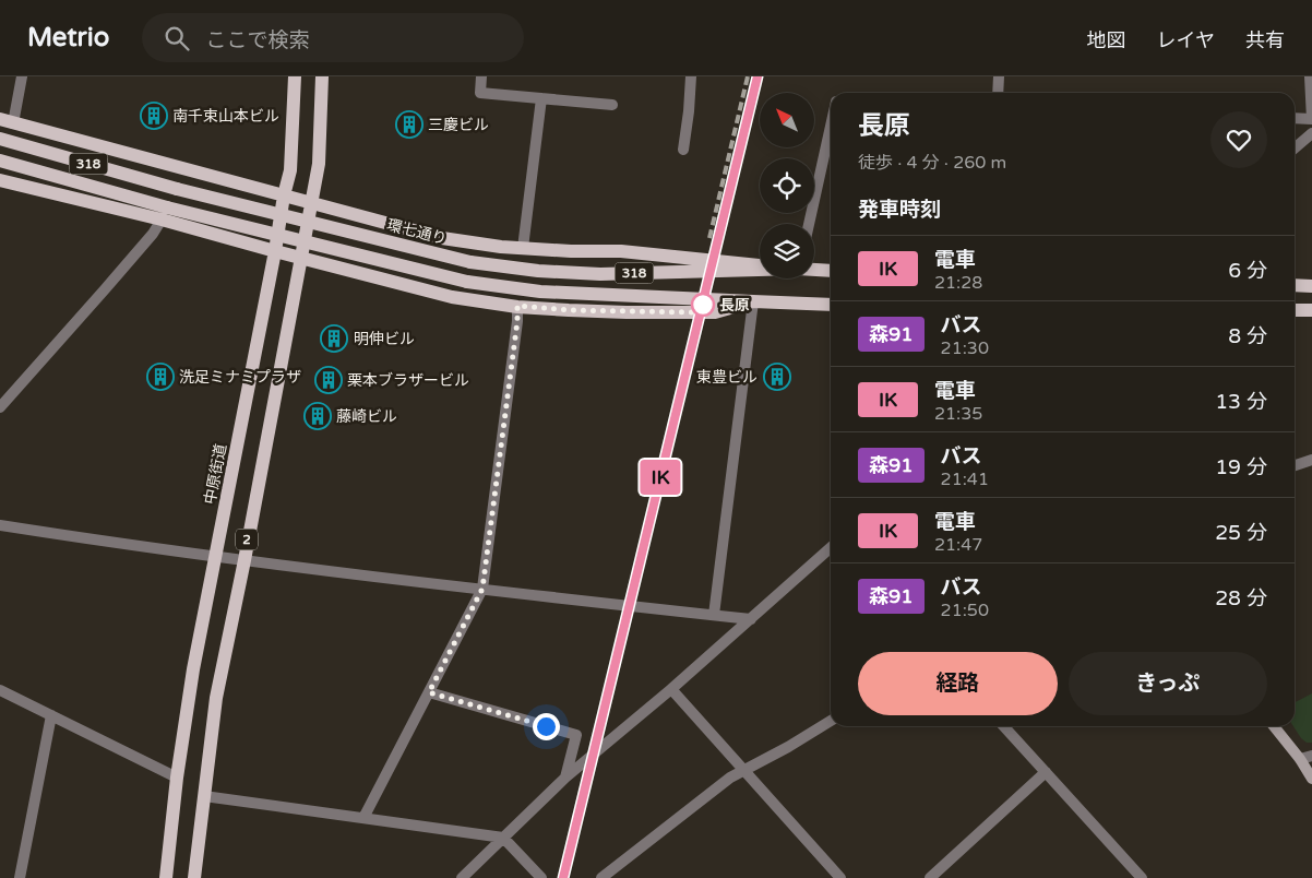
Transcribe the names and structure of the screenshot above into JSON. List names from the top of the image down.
{
  "streets": {
    "main road": [
      "318",
      "環七通り",
      "中原街道",
      "2"
    ]
  },
  "places": {
    "building": [
      "南千束山本ビル",
      "三慶ビル",
      "明伸ビル",
      "洗足ミナミプラザ",
      "東豊ビル",
      "栗本ブラザービル",
      "藤崎ビル"
    ],
    "other": ["長原"]
  },
  "north": "top left",
  "page": {
    "header": "Metrio",
    "search": "ここで検索",
    "nav": ["地図", "レイヤ", "共有"],
    "on_map": "IK",
    "heading": [
      ["長原", "徒歩 · 4 分 · 260 m"],
      "発車時刻"
    ],
    "list": [
      {
        "mark": "IK",
        "name": "電車",
        "note": "21:28",
        "value": "6 分"
      },
      {
        "mark": "森91",
        "name": "バス",
        "note": "21:30",
        "value": "8 分"
      },
      {
        "mark": "IK",
        "name": "電車",
        "note": "21:35",
        "value": "13 分"
      },
      {
        "mark": "森91",
        "name": "バス",
        "note": "21:41",
        "value": "19 分"
      },
      {
        "mark": "IK",
        "name": "電車",
        "note": "21:47",
        "value": "25 分"
      },
      {
        "mark": "森91",
        "name": "バス",
        "note": "21:50",
        "value": "28 分"
      }
    ],
    "buttons": ["経路", "きっぷ"]
  }
}
